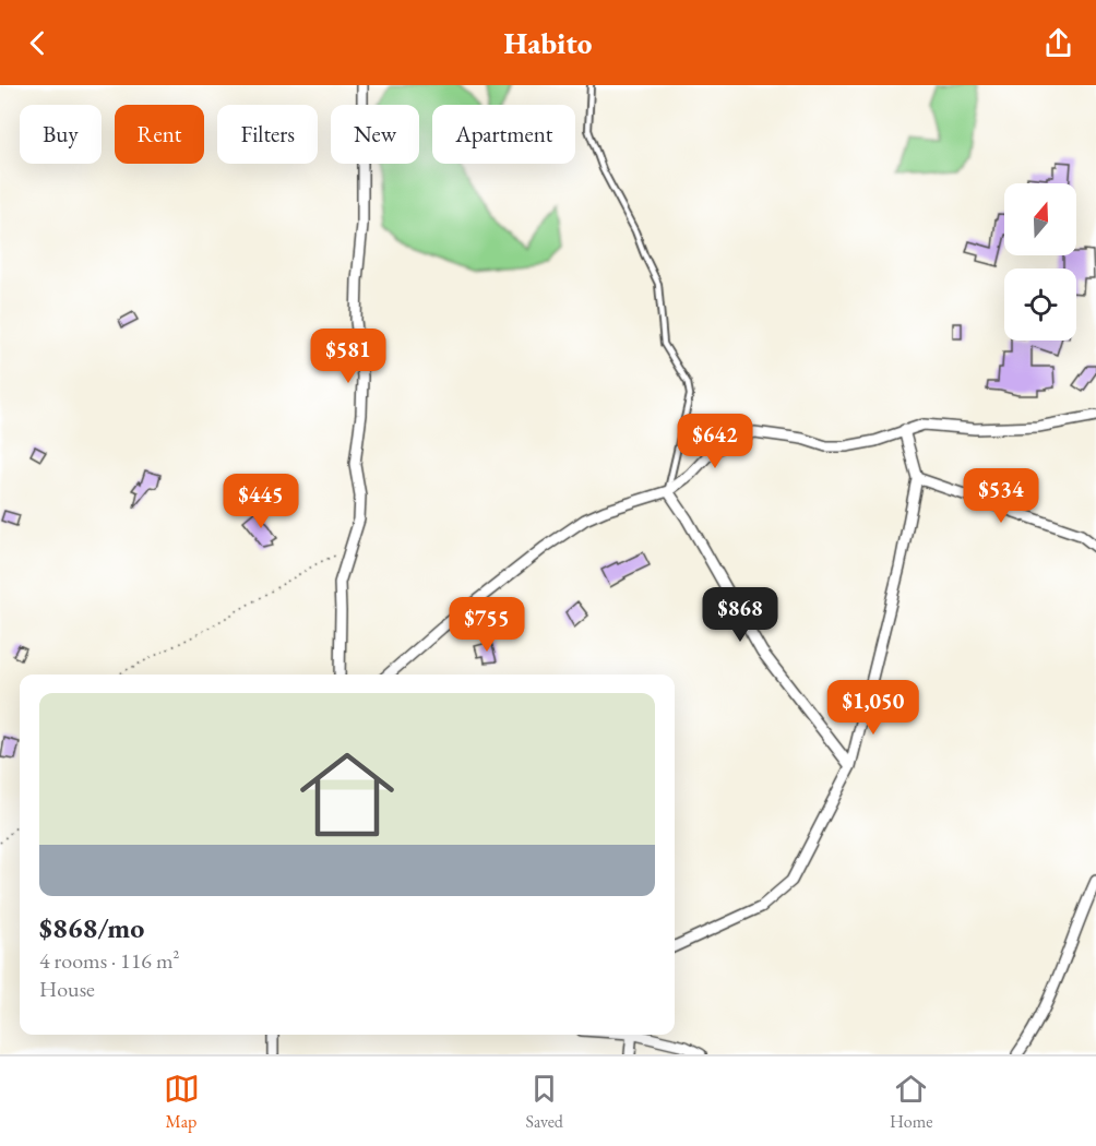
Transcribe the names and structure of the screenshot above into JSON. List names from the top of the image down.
{
  "north": "top",
  "page": {
    "header": "Habito",
    "chip": [
      "Buy",
      "Rent",
      "Filters",
      "New",
      "Apartment"
    ],
    "price": [
      "$581",
      "$642",
      "$534",
      "$445",
      "$868",
      "$755",
      "$1,050"
    ],
    "list": [
      {
        "name": "$868/mo",
        "note": "4 rooms · 116 m² · House"
      }
    ],
    "tabs": ["Map", "Saved", "Home"]
  }
}
